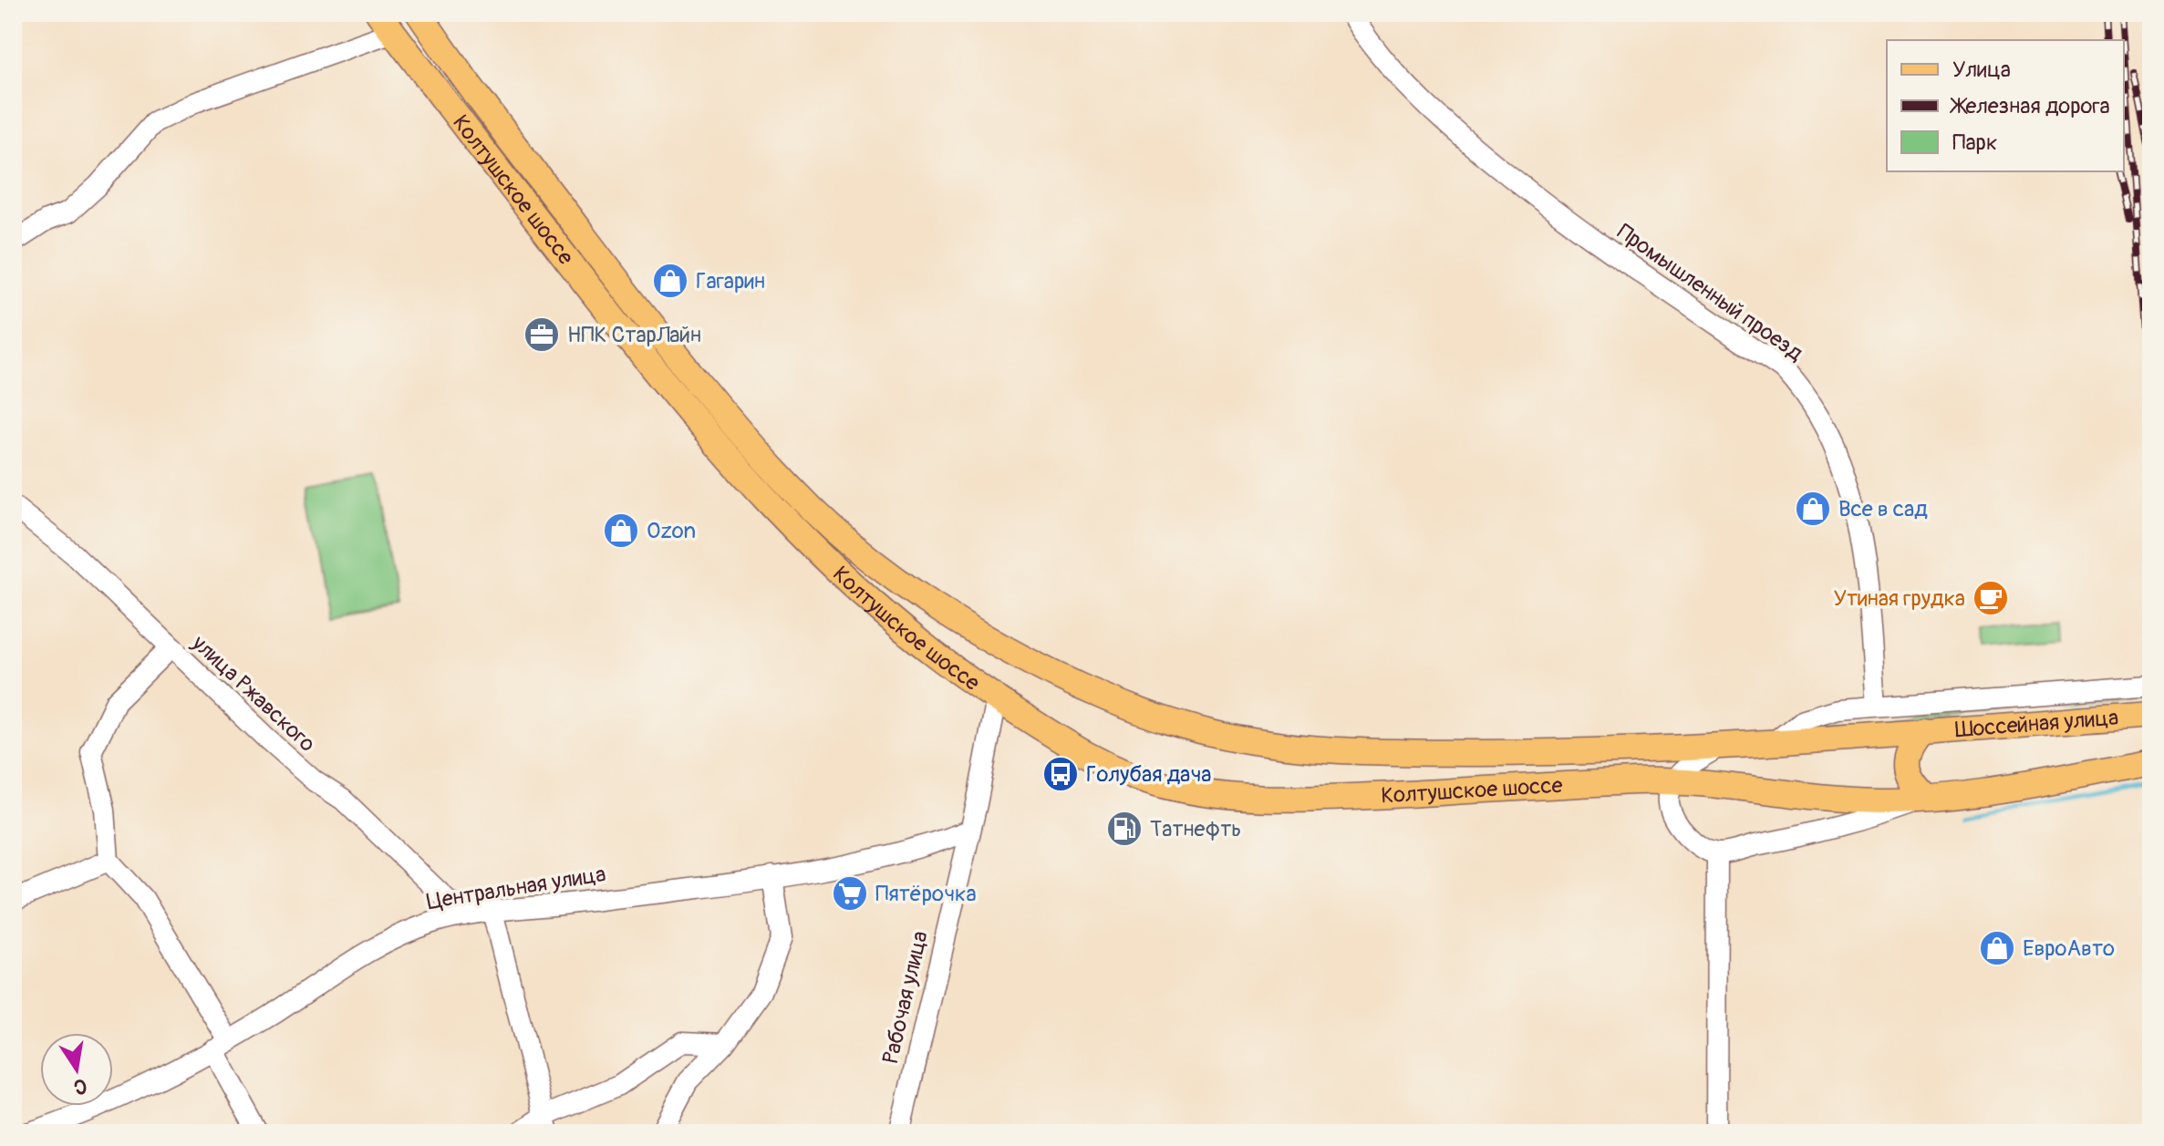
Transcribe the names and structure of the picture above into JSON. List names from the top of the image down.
{
  "streets": {
    "main road": ["Колтушское шоссе", "Шоссейная улица"],
    "street": [
      "Промышленный проезд",
      "улица Ржавского",
      "Центральная улица",
      "Рабочая улица"
    ]
  },
  "crossings": [
    ["Колтушское шоссе", "Шоссейная улица"],
    ["Колтушское шоссе", "Рабочая улица"],
    ["улица Ржавского", "Центральная улица"],
    ["Центральная улица", "Рабочая улица"]
  ],
  "places": {
    "shop": [
      "Гагарин",
      "Все в сад",
      "Ozon",
      "ЕвроАвто"
    ],
    "office": ["НПК СтарЛайн"],
    "cafe": ["Утиная грудка"],
    "bus stop": ["Голубая дача"],
    "fuel station": ["Татнефть"],
    "supermarket": ["Пятёрочка"]
  },
  "legend": ["Улица", "Железная дорога", "Парк"],
  "north": "bottom"
}
